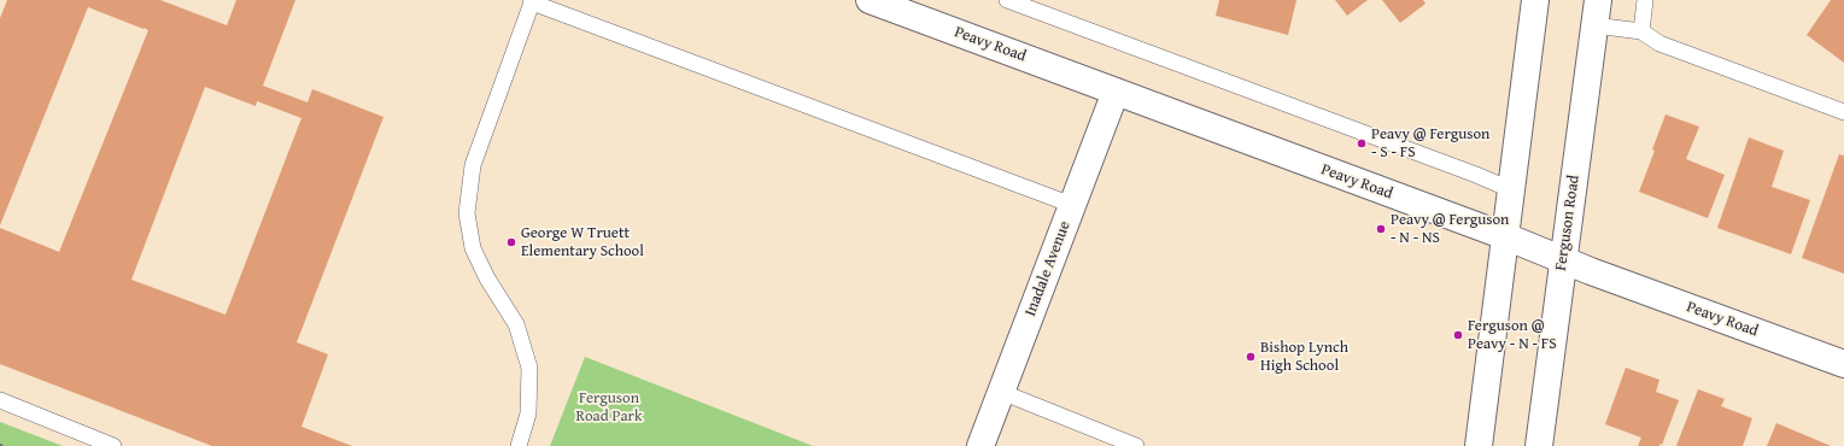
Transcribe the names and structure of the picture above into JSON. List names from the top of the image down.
{
  "streets": {
    "street": ["Peavy Road", "Ferguson Road", "Inadale Avenue"]
  },
  "crossings": [
    ["Peavy Road", "Ferguson Road"],
    ["Peavy Road", "Inadale Avenue"]
  ],
  "parks": ["Ferguson Road Park"],
  "places": [
    "Peavy @ Ferguson - S - FS",
    "Peavy @ Ferguson - N - NS",
    "George W Truett Elementary School",
    "Ferguson @ Peavy - N - FS",
    "Bishop Lynch High School"
  ]
}
